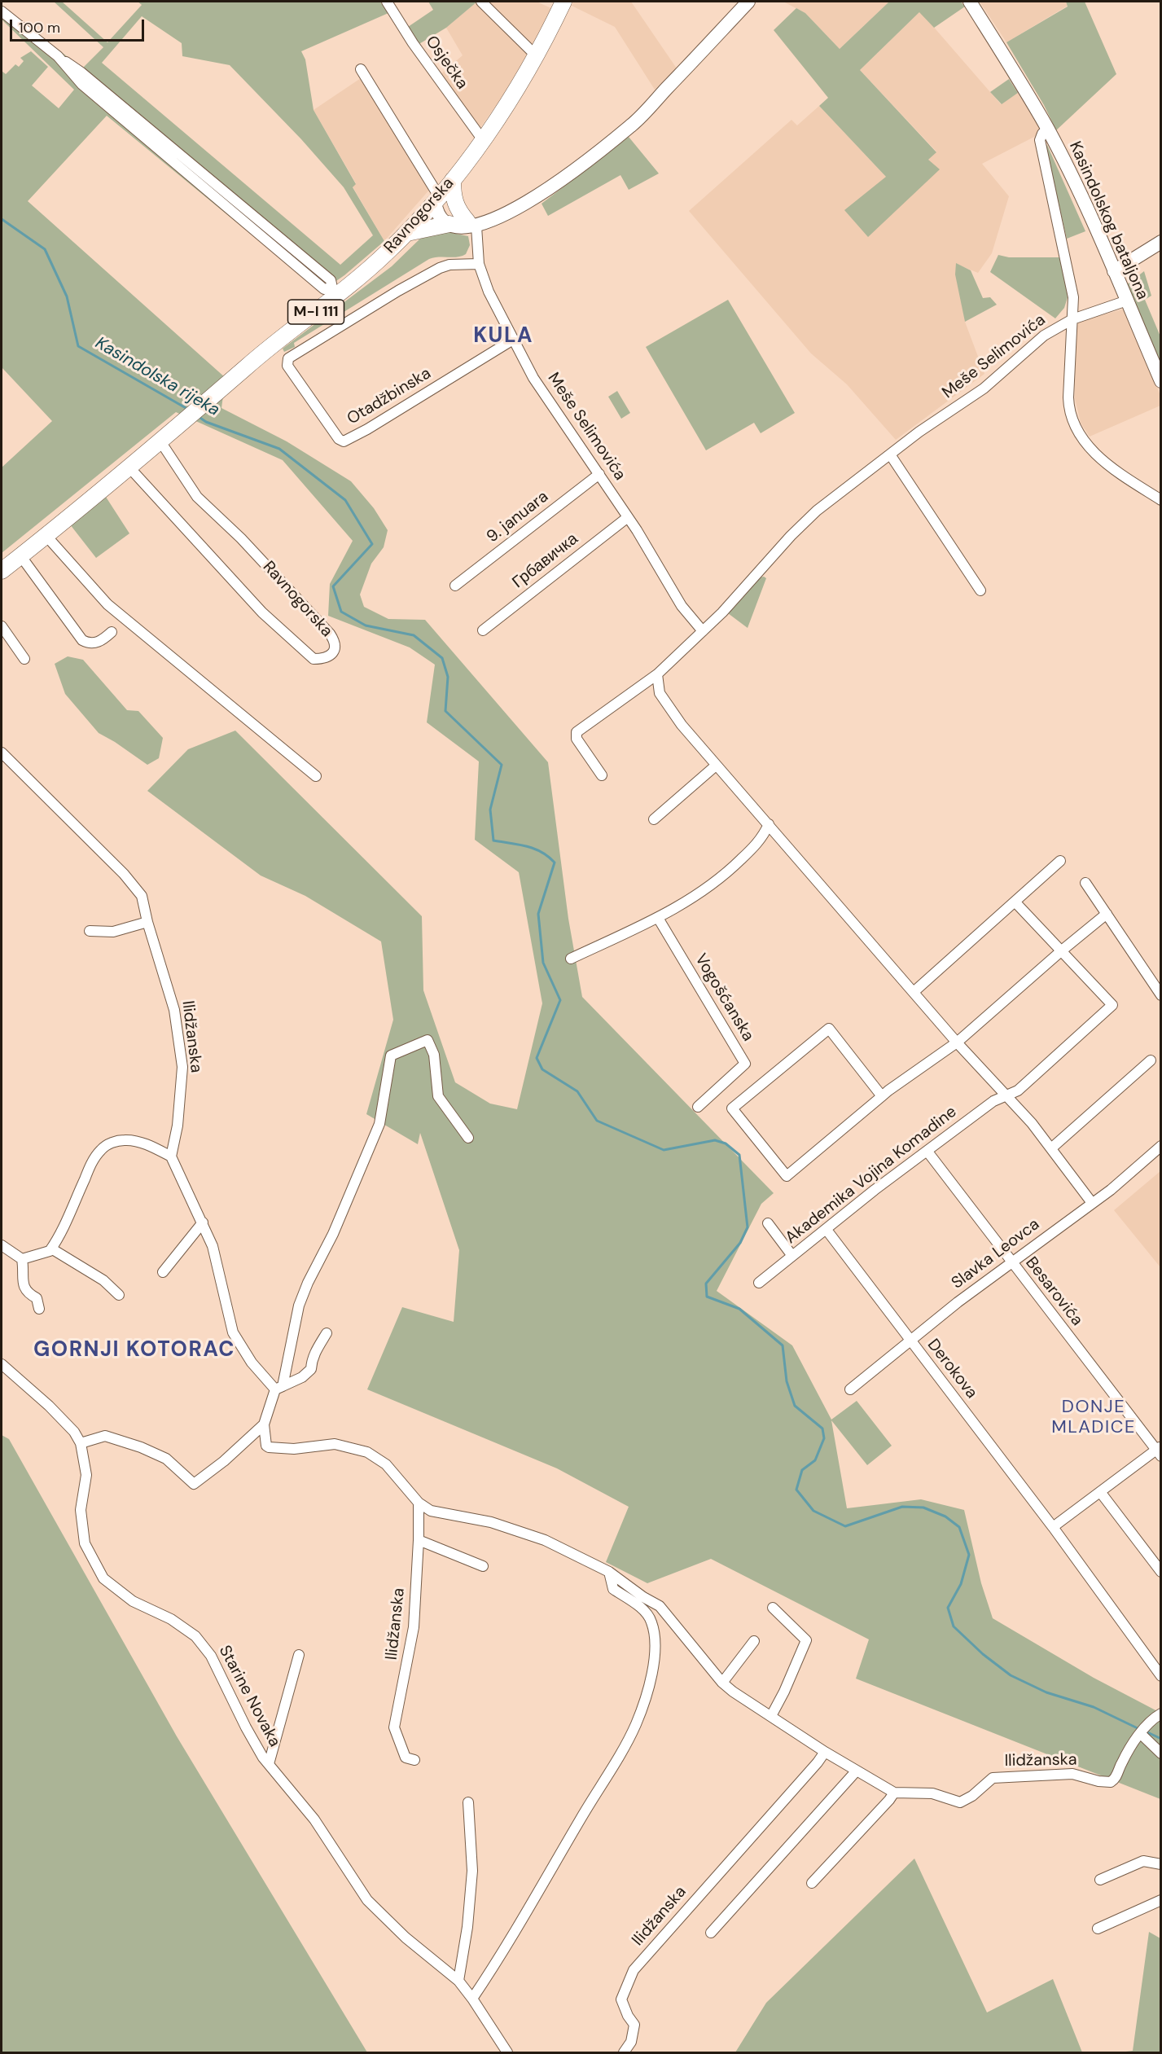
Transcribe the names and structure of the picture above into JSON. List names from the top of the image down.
{
  "streets": {
    "main road": ["Ravnogorska", "M-I 111"],
    "street": [
      "Osječka",
      "Kasindolskog bataljona",
      "Meše Selimovića",
      "Otadžbinska",
      "9. januara",
      "Грбавичка",
      "Vogošćanska",
      "Ilidžanska",
      "Akademika Vojina Komadine",
      "Slavka Leovca",
      "Besarovića",
      "Derokova",
      "Starine Novaka"
    ]
  },
  "crossings": [
    ["Osječka", "Ravnogorska"],
    ["Kasindolskog bataljona", "Meše Selimovića"],
    ["Meše Selimovića", "Otadžbinska"],
    ["Meše Selimovića", "9. januara"],
    ["Meše Selimovića", "Грбавичка"],
    ["Akademika Vojina Komadine", "Besarovića"],
    ["Akademika Vojina Komadine", "Derokova"],
    ["Slavka Leovca", "Besarovića"],
    ["Slavka Leovca", "Derokova"]
  ],
  "districts": ["KULA", "GORNJI KOTORAC", "DONJE MLADICE"],
  "water": ["Kasindolska rijeka"],
  "scale_bar": "100 m"
}
